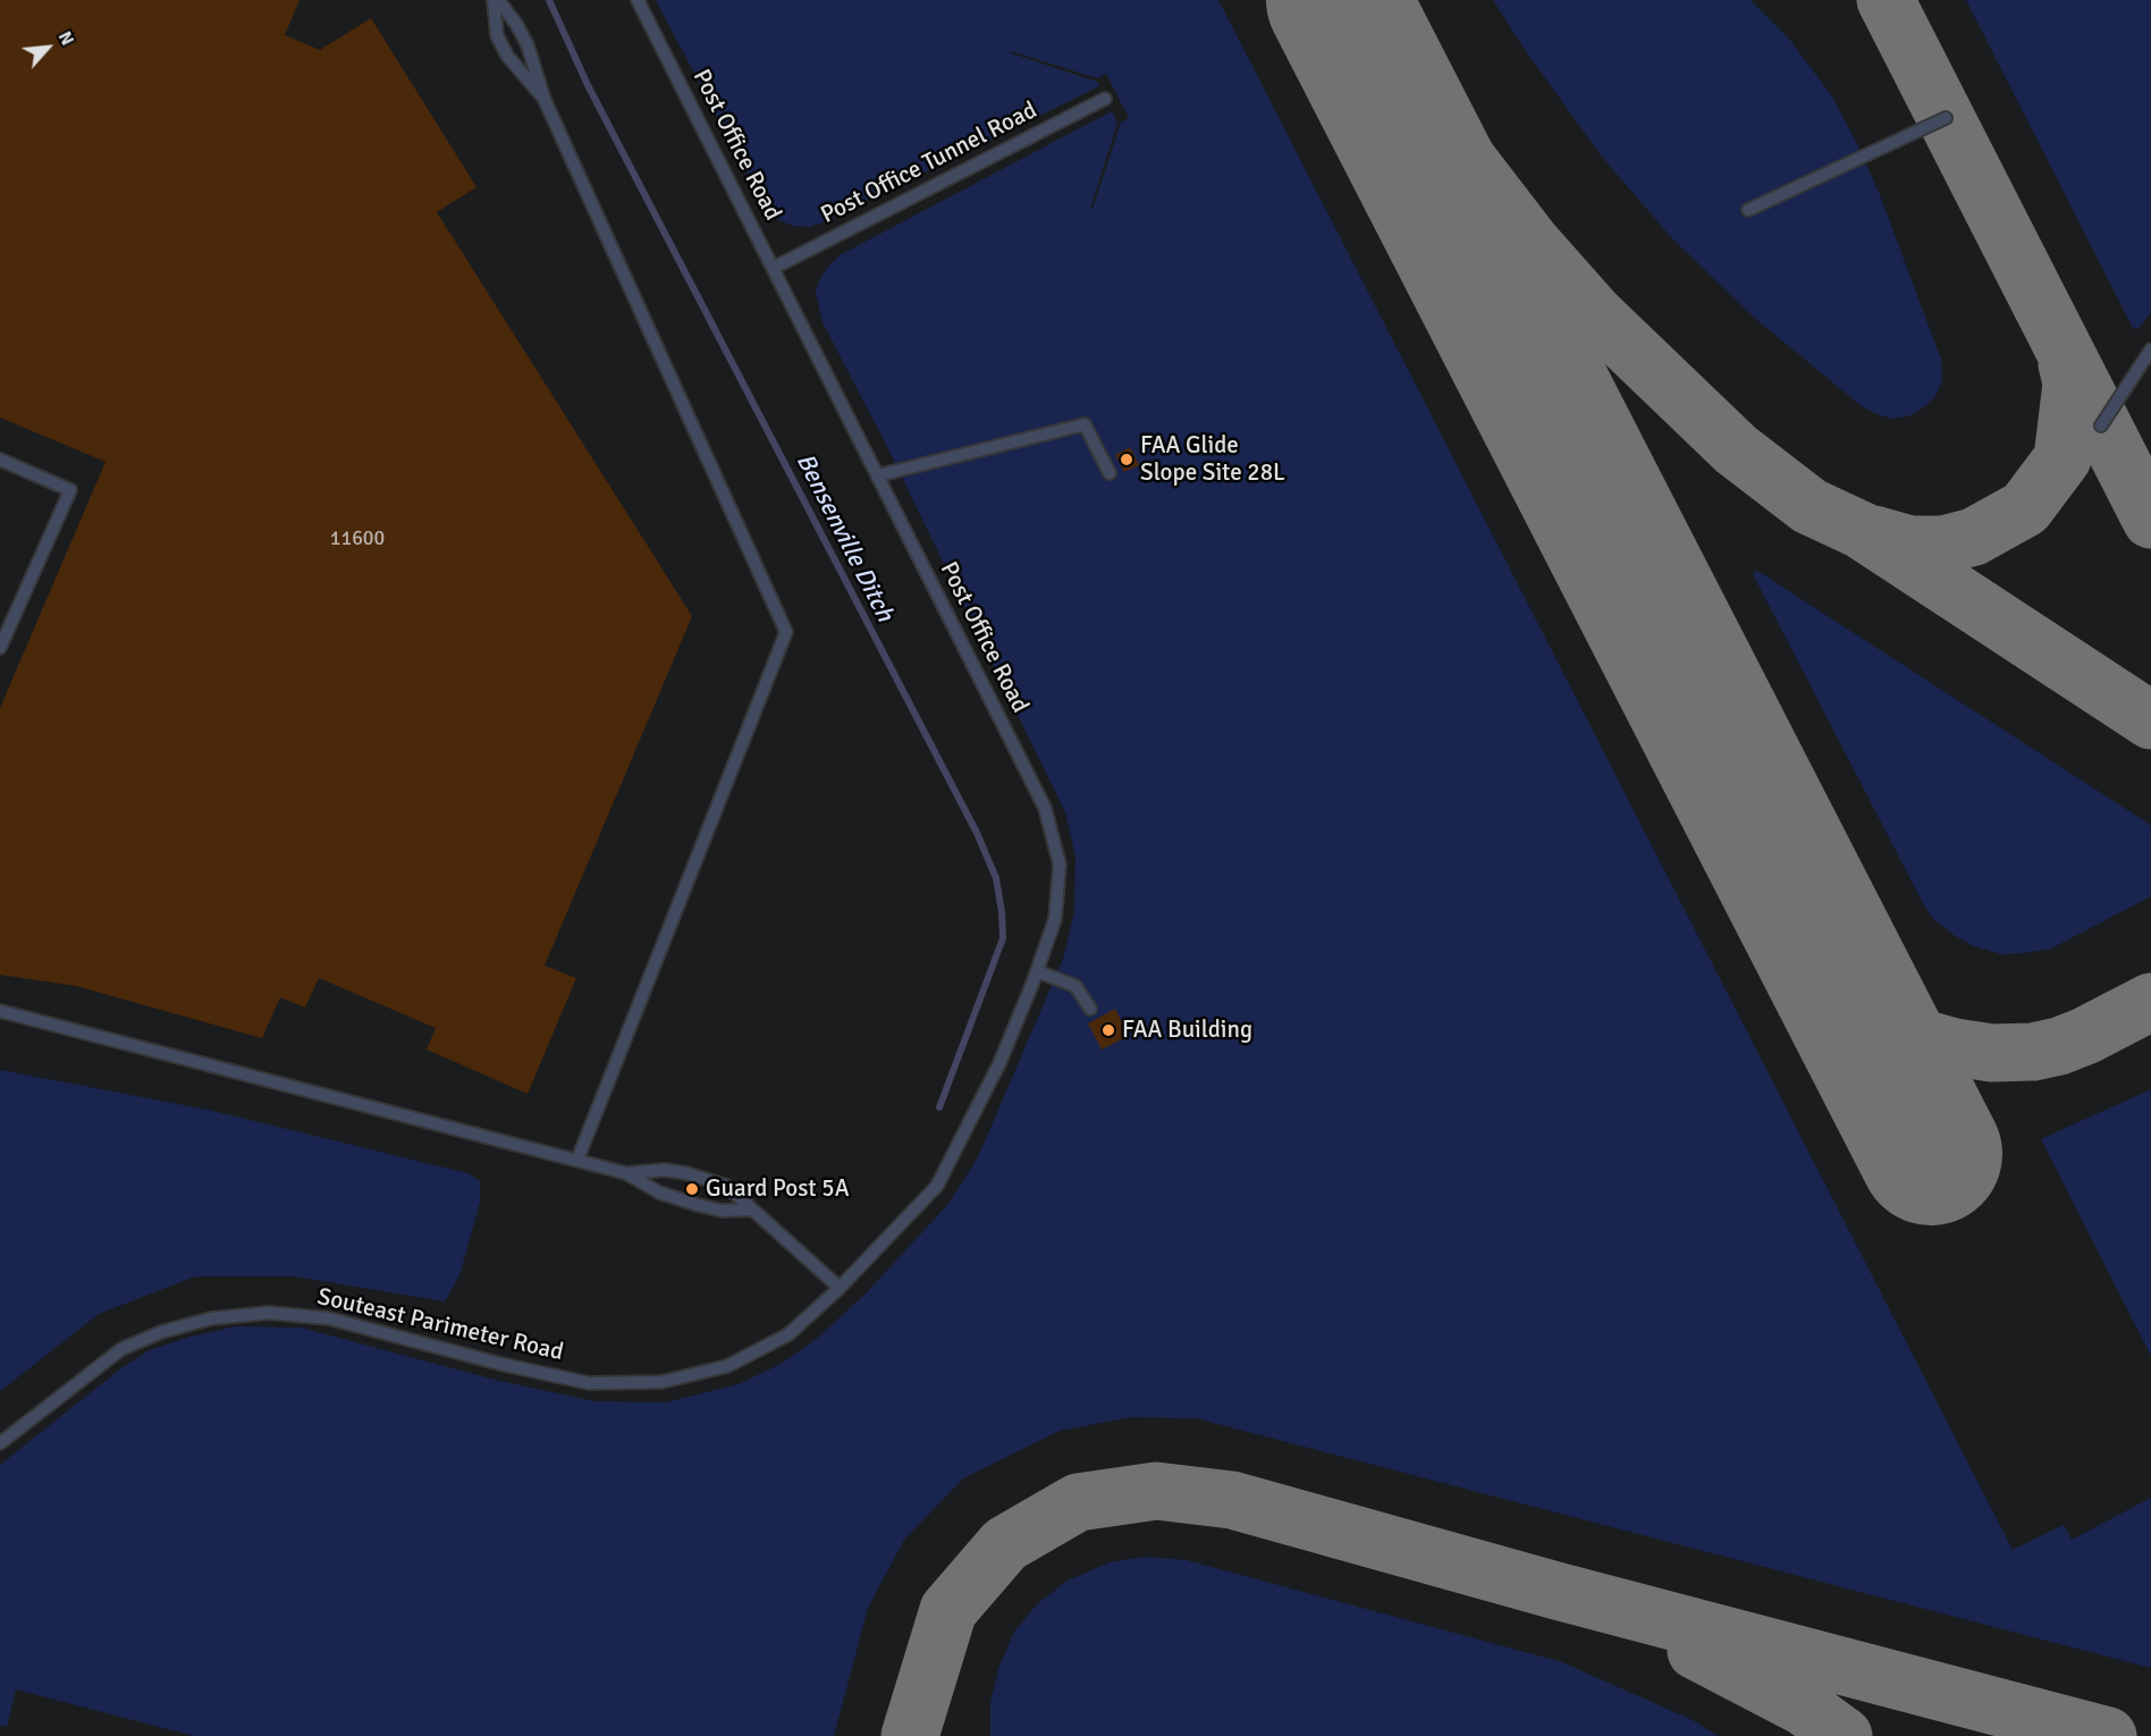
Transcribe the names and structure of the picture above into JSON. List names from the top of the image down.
{
  "streets": {
    "lane": ["Post Office Road", "Post Office Tunnel Road", "Souteast Parimeter Road"]
  },
  "crossings": [
    ["Post Office Road", "Post Office Tunnel Road"],
    ["Post Office Road", "Souteast Parimeter Road"]
  ],
  "water": ["Bensenville Ditch"],
  "places": ["FAA Glide Slope Site 28L", "FAA Building", "Guard Post 5A"],
  "house_numbers": ["11600"],
  "north": "top right"
}
